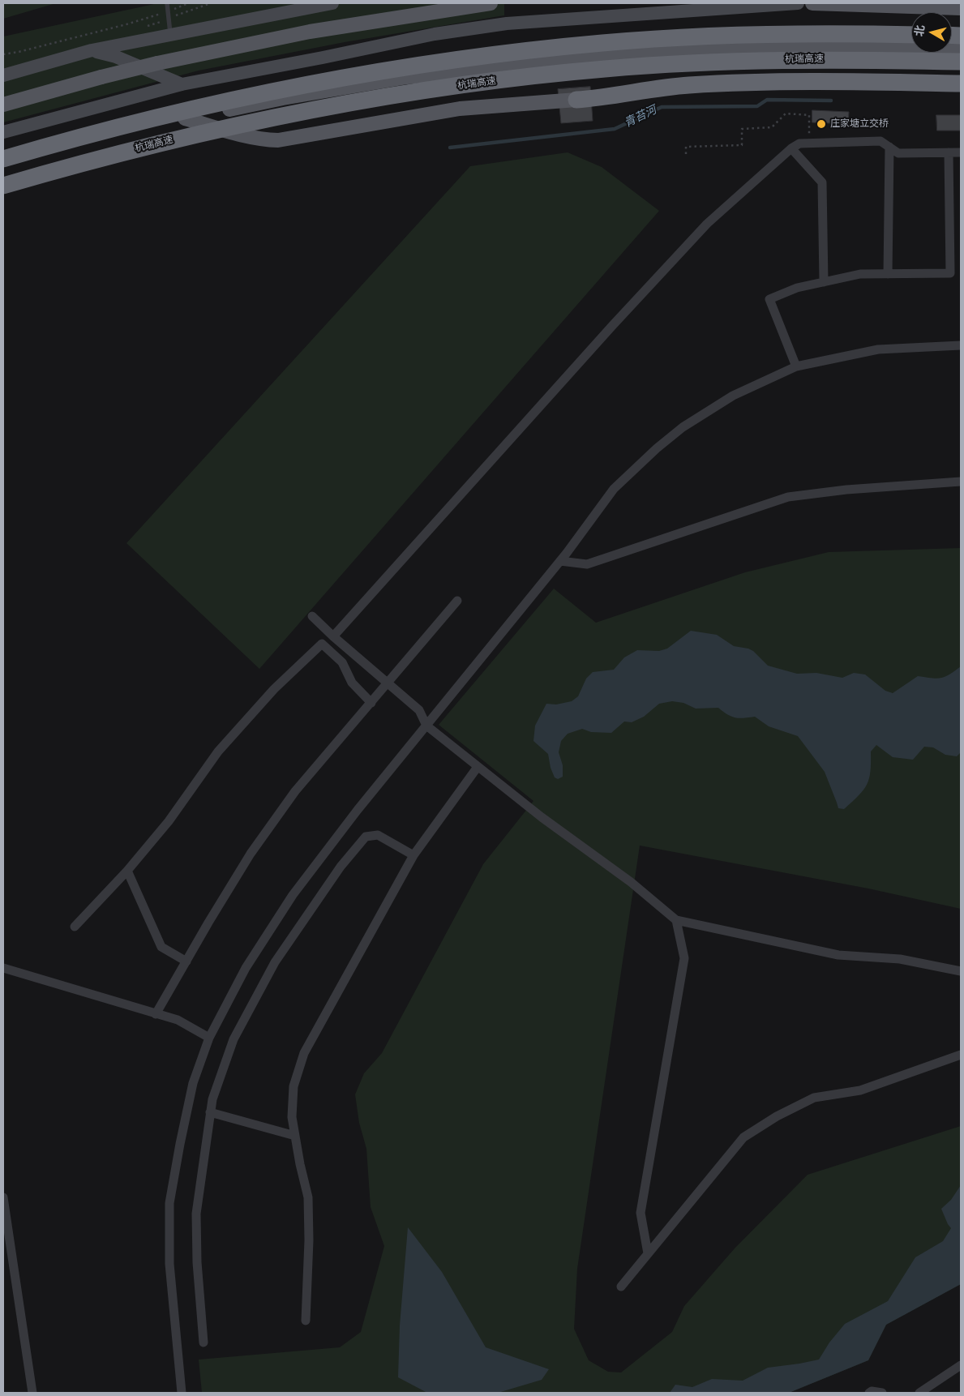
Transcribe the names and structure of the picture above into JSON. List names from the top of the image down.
{
  "streets": {
    "highway": ["杭瑞高速"]
  },
  "water": ["青苔河"],
  "places": ["庄家塘立交桥"],
  "north": "left"
}
